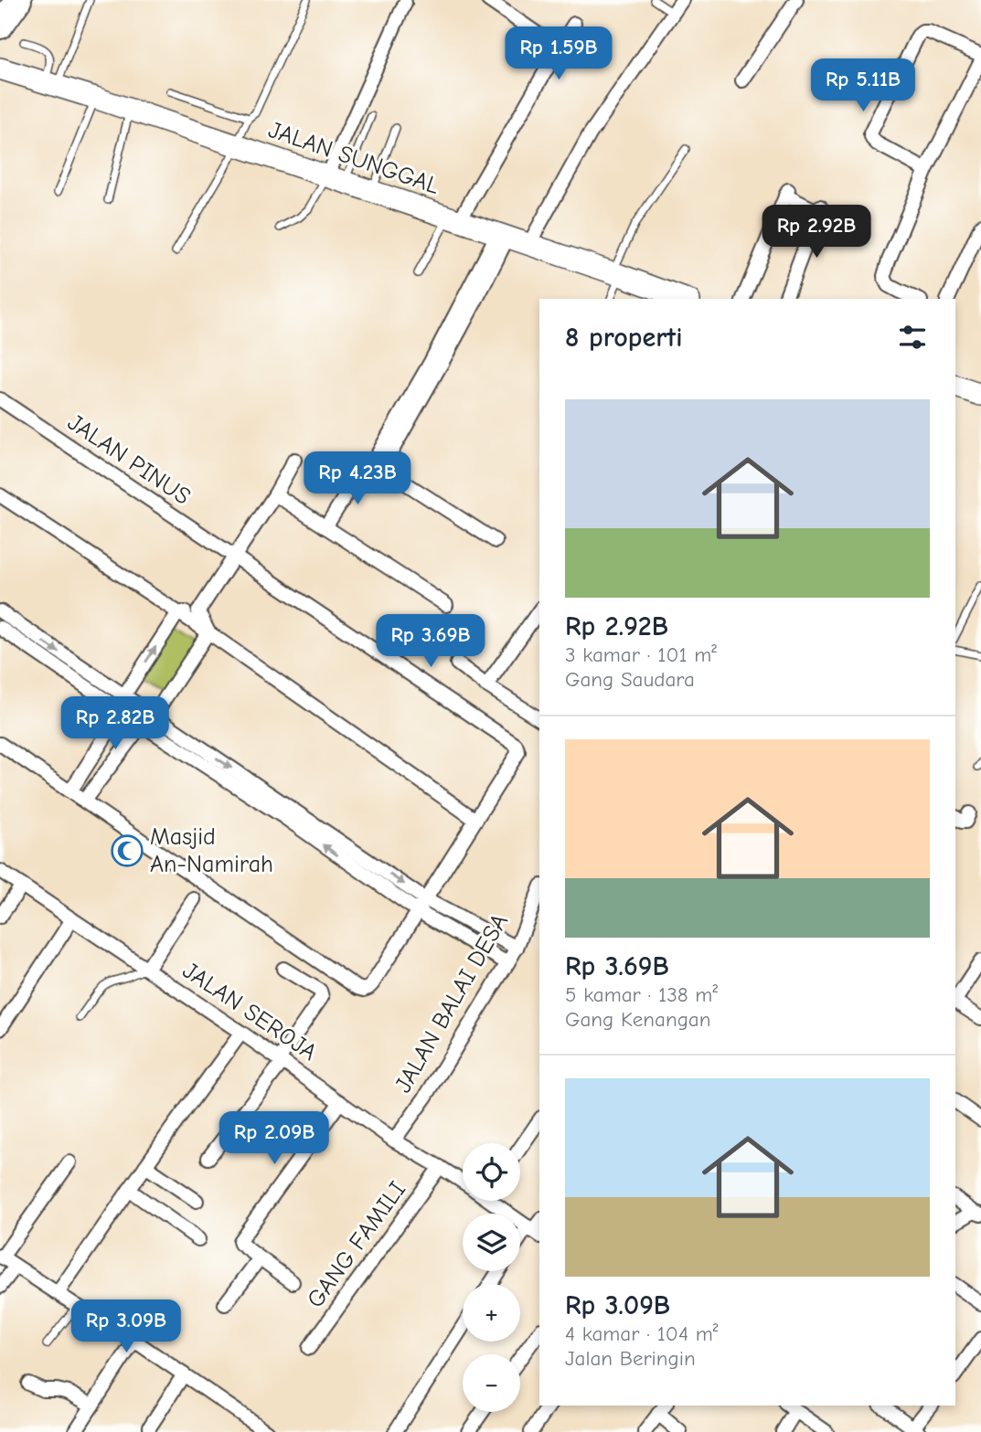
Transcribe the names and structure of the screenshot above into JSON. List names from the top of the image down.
{
  "streets": {
    "main road": ["JALAN SUNGGAL"],
    "street": [
      "JALAN PINUS",
      "JALAN BALAI DESA",
      "JALAN SEROJA",
      "GANG FAMILI"
    ]
  },
  "crossings": [
    ["JALAN BALAI DESA", "JALAN SEROJA"],
    ["JALAN SEROJA", "GANG FAMILI"]
  ],
  "places": {
    "mosque": ["Masjid An-Namirah"]
  },
  "page": {
    "price": [
      "Rp 1.59B",
      "Rp 5.11B",
      "Rp 2.92B",
      "Rp 4.23B",
      "Rp 3.69B",
      "Rp 2.82B",
      "Rp 2.09B",
      "Rp 3.09B"
    ],
    "heading": "8 properti",
    "list": [
      {
        "name": "Rp 2.92B",
        "note": "3 kamar · 101 m² · Gang Saudara"
      },
      {
        "name": "Rp 3.69B",
        "note": "5 kamar · 138 m² · Gang Kenangan"
      },
      {
        "name": "Rp 3.09B",
        "note": "4 kamar · 104 m² · Jalan Beringin"
      }
    ],
    "map_buttons": ["+", "−"]
  }
}
